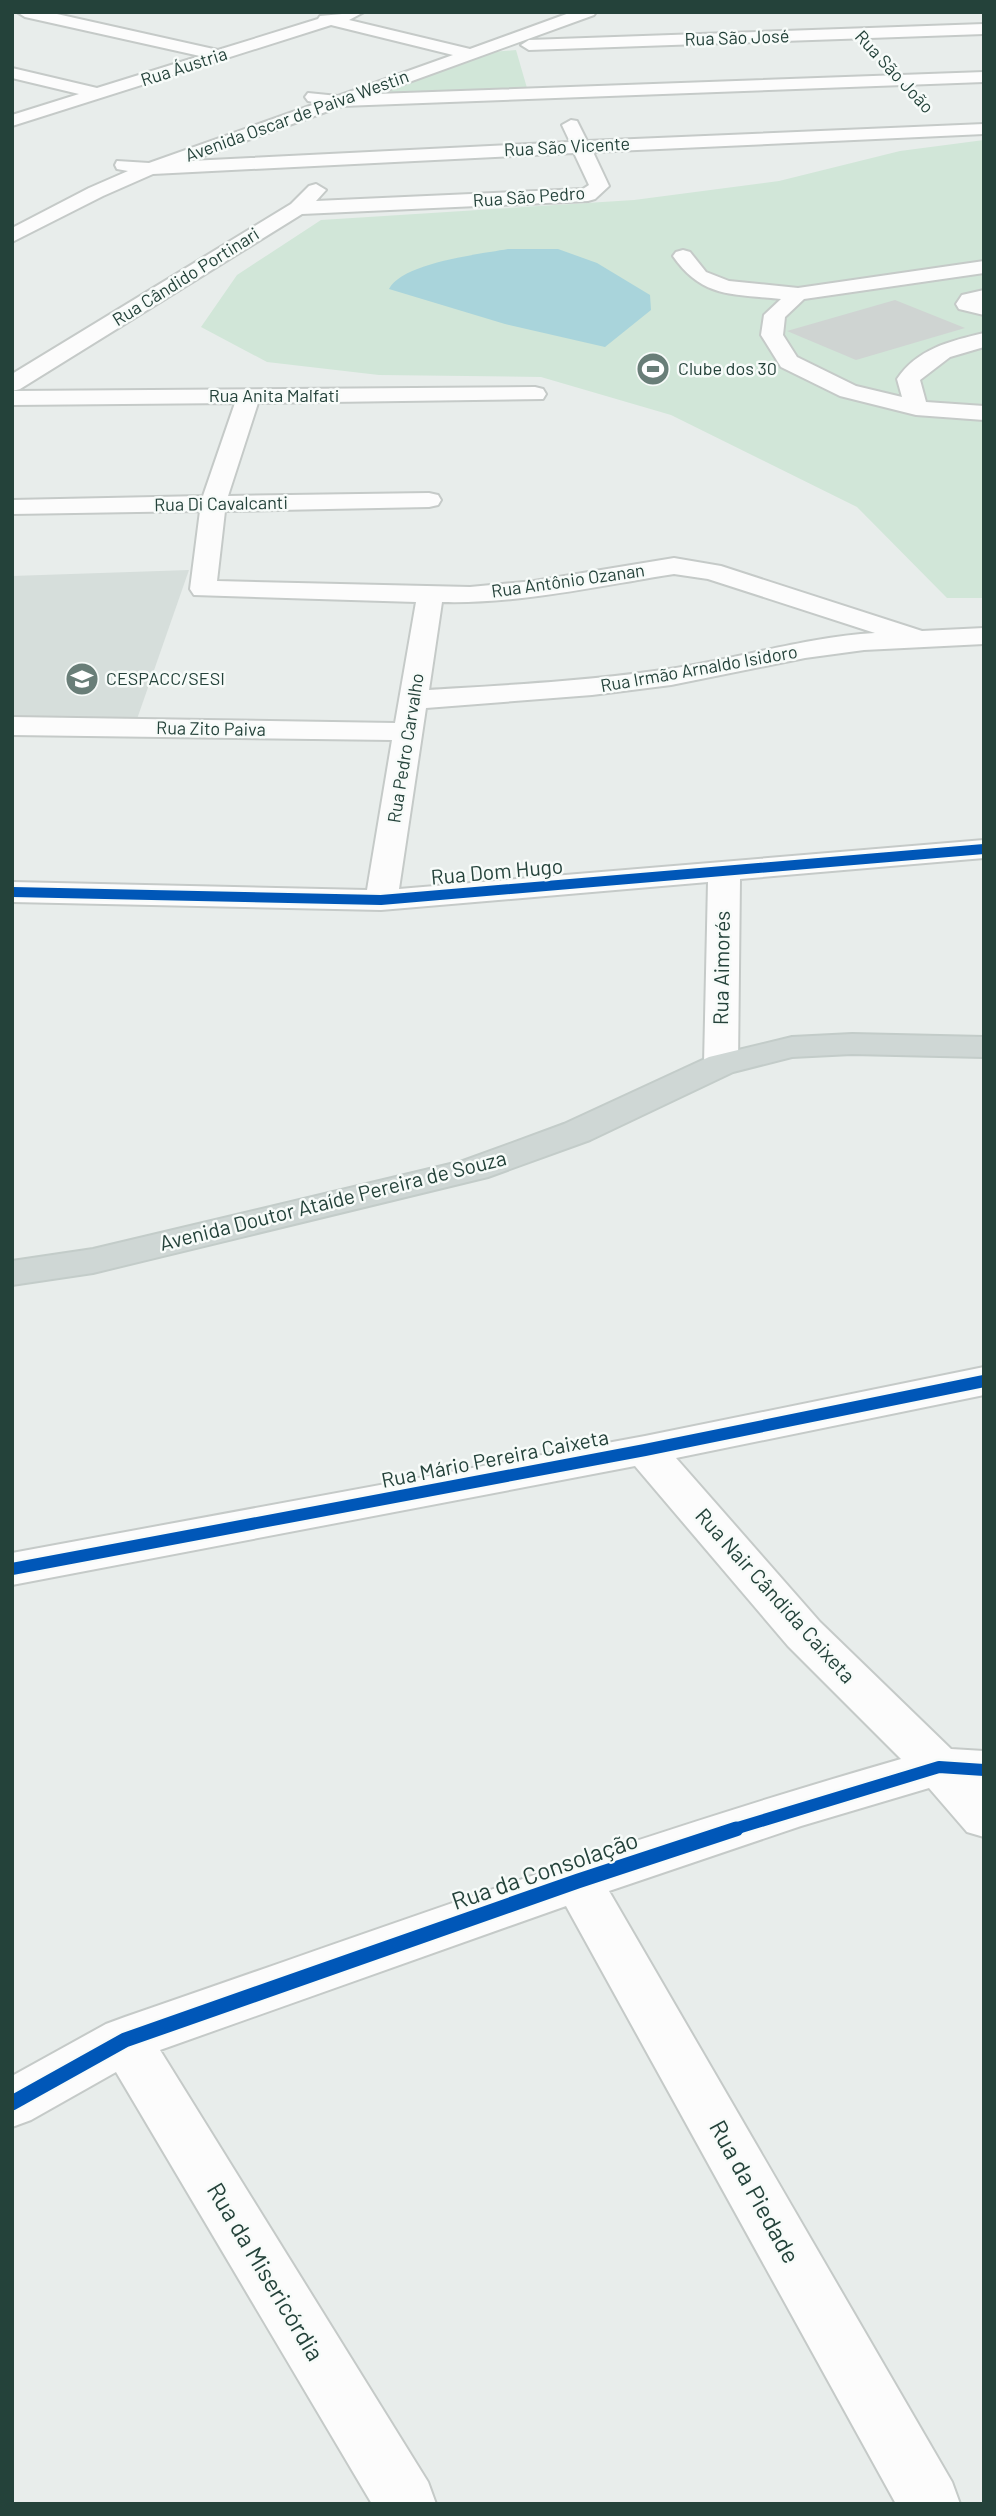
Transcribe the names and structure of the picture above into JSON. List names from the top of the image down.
{
  "streets": {
    "main road": ["Avenida Doutor Ataíde Pereira de Souza"],
    "street": [
      "Rua São José",
      "Rua Áustria",
      "Rua São João",
      "Avenida Oscar de Paiva Westin",
      "Rua São Vicente",
      "Rua São Pedro",
      "Rua Cândido Portinari",
      "Rua Anita Malfati",
      "Rua Di Cavalcanti",
      "Rua Antônio Ozanan",
      "Rua Irmão Arnaldo Isidoro",
      "Rua Zito Paiva",
      "Rua Pedro Carvalho",
      "Rua Dom Hugo",
      "Rua Aimorés",
      "Rua Mário Pereira Caixeta",
      "Rua Nair Cândida Caixeta",
      "Rua da Consolação",
      "Rua da Piedade",
      "Rua da Misericórdia"
    ]
  },
  "crossings": [
    ["Rua São José", "Rua São João"],
    ["Rua São José", "Avenida Oscar de Paiva Westin"],
    ["Rua São José", "Rua São Pedro"],
    ["Rua São João", "Rua São Vicente"],
    ["Avenida Oscar de Paiva Westin", "Rua São Vicente"],
    ["Rua São Vicente", "Rua São Pedro"],
    ["Rua São Vicente", "Rua Cândido Portinari"],
    ["Rua São Pedro", "Rua Cândido Portinari"],
    ["Rua Di Cavalcanti", "Rua Antônio Ozanan"],
    ["Rua Antônio Ozanan", "Rua Irmão Arnaldo Isidoro"],
    ["Rua Antônio Ozanan", "Rua Pedro Carvalho"],
    ["Rua Irmão Arnaldo Isidoro", "Rua Pedro Carvalho"],
    ["Rua Zito Paiva", "Rua Pedro Carvalho"],
    ["Rua Pedro Carvalho", "Rua Dom Hugo"],
    ["Rua Dom Hugo", "Rua Aimorés"],
    ["Rua Aimorés", "Avenida Doutor Ataíde Pereira de Souza"],
    ["Rua Mário Pereira Caixeta", "Rua Nair Cândida Caixeta"],
    ["Rua Nair Cândida Caixeta", "Rua da Consolação"],
    ["Rua da Consolação", "Rua da Piedade"],
    ["Rua da Consolação", "Rua da Misericórdia"]
  ],
  "places": {
    "sports": ["Clube dos 30"],
    "school or university": ["CESPACC/SESI"]
  }
}
